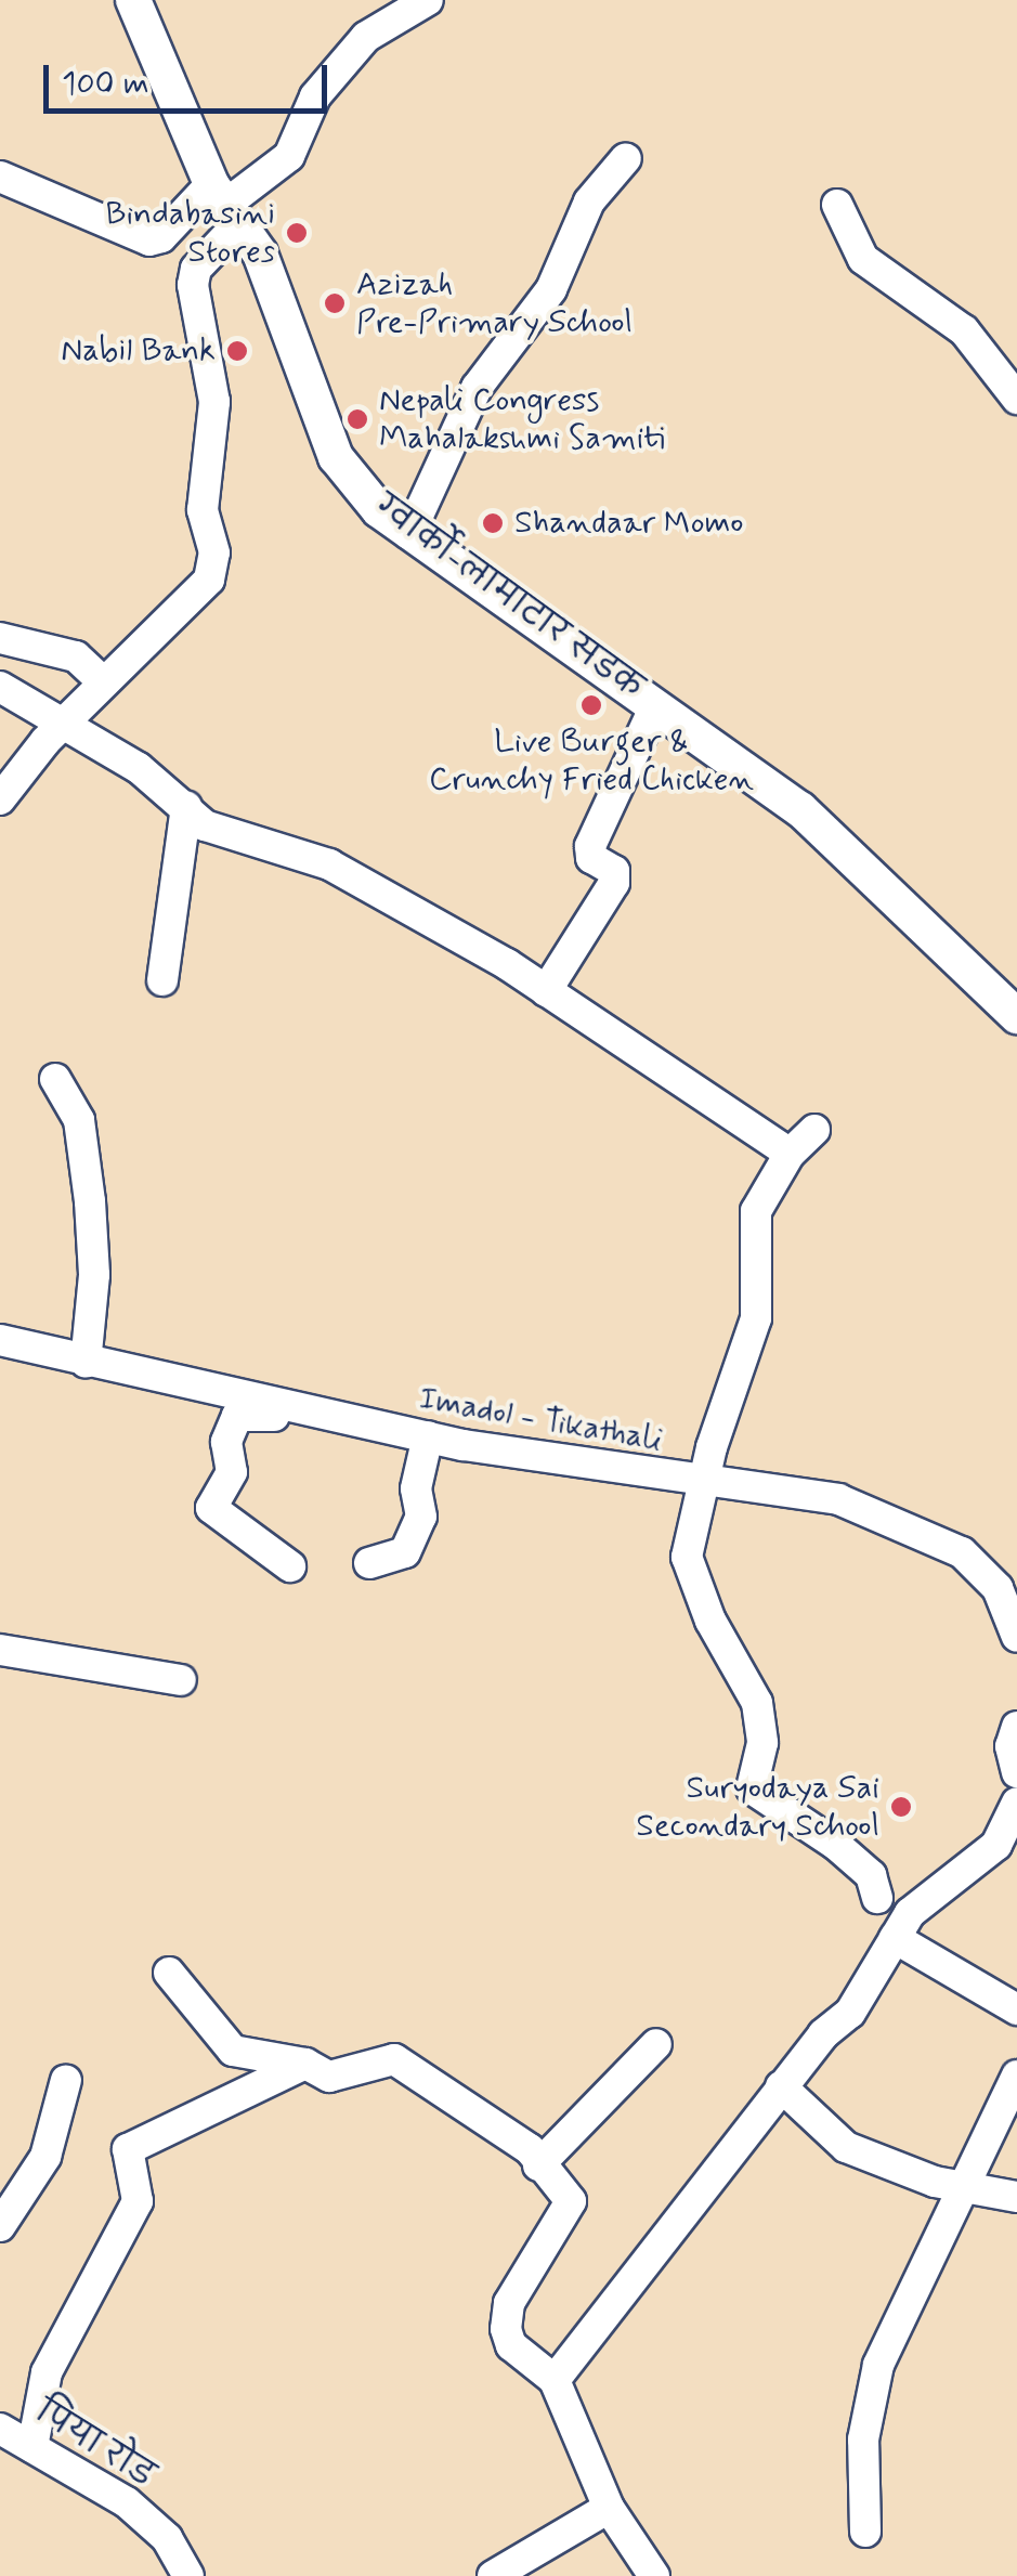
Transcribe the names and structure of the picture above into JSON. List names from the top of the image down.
{
  "streets": {
    "main road": ["ग्वार्को-लामाटार सडक"],
    "street": ["Imadol - Tikathali", "पिया रोड"]
  },
  "places": [
    "Bindabasini Stores",
    "Azizah Pre-Primary School",
    "Nabil Bank",
    "Nepali Congress Mahalakshmi Samiti",
    "Shandaar Momo",
    "Live Burger & Crunchy Fried Chicken",
    "Suryodaya Sai Secondary School"
  ],
  "scale_bar": "100 m"
}
